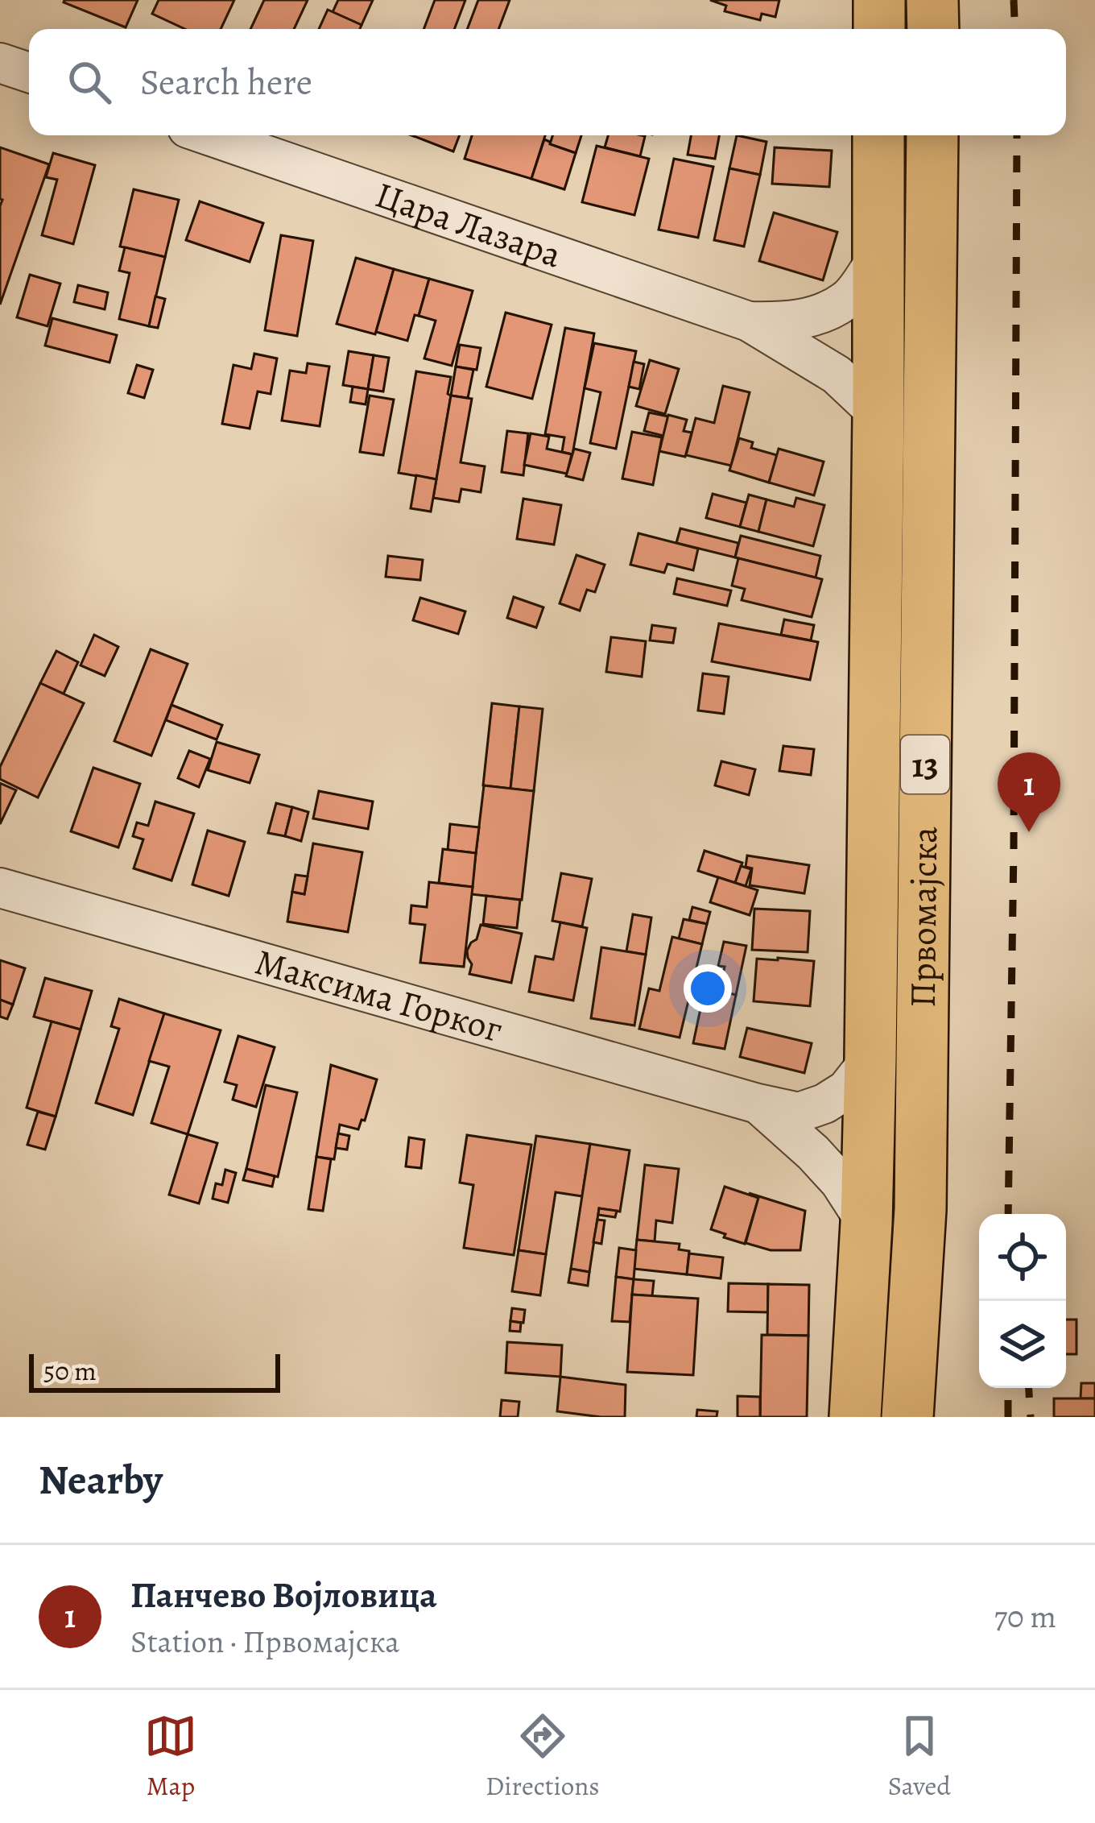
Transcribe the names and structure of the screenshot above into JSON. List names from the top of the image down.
{
  "streets": {
    "main road": ["13", "Првомајска"],
    "street": ["Цара Лазара", "Максима Горког"]
  },
  "crossings": [
    ["Првомајска", "Максима Горког"]
  ],
  "scale_bar": "50 m",
  "page": {
    "search": "Search here",
    "pins": "1",
    "scale": "50 m",
    "heading": "Nearby",
    "list": [
      {
        "mark": "1",
        "name": "Панчево Војловица",
        "note": "Station · Првомајска",
        "value": "70 m"
      }
    ],
    "nav": ["Map", "Directions", "Saved"]
  }
}
